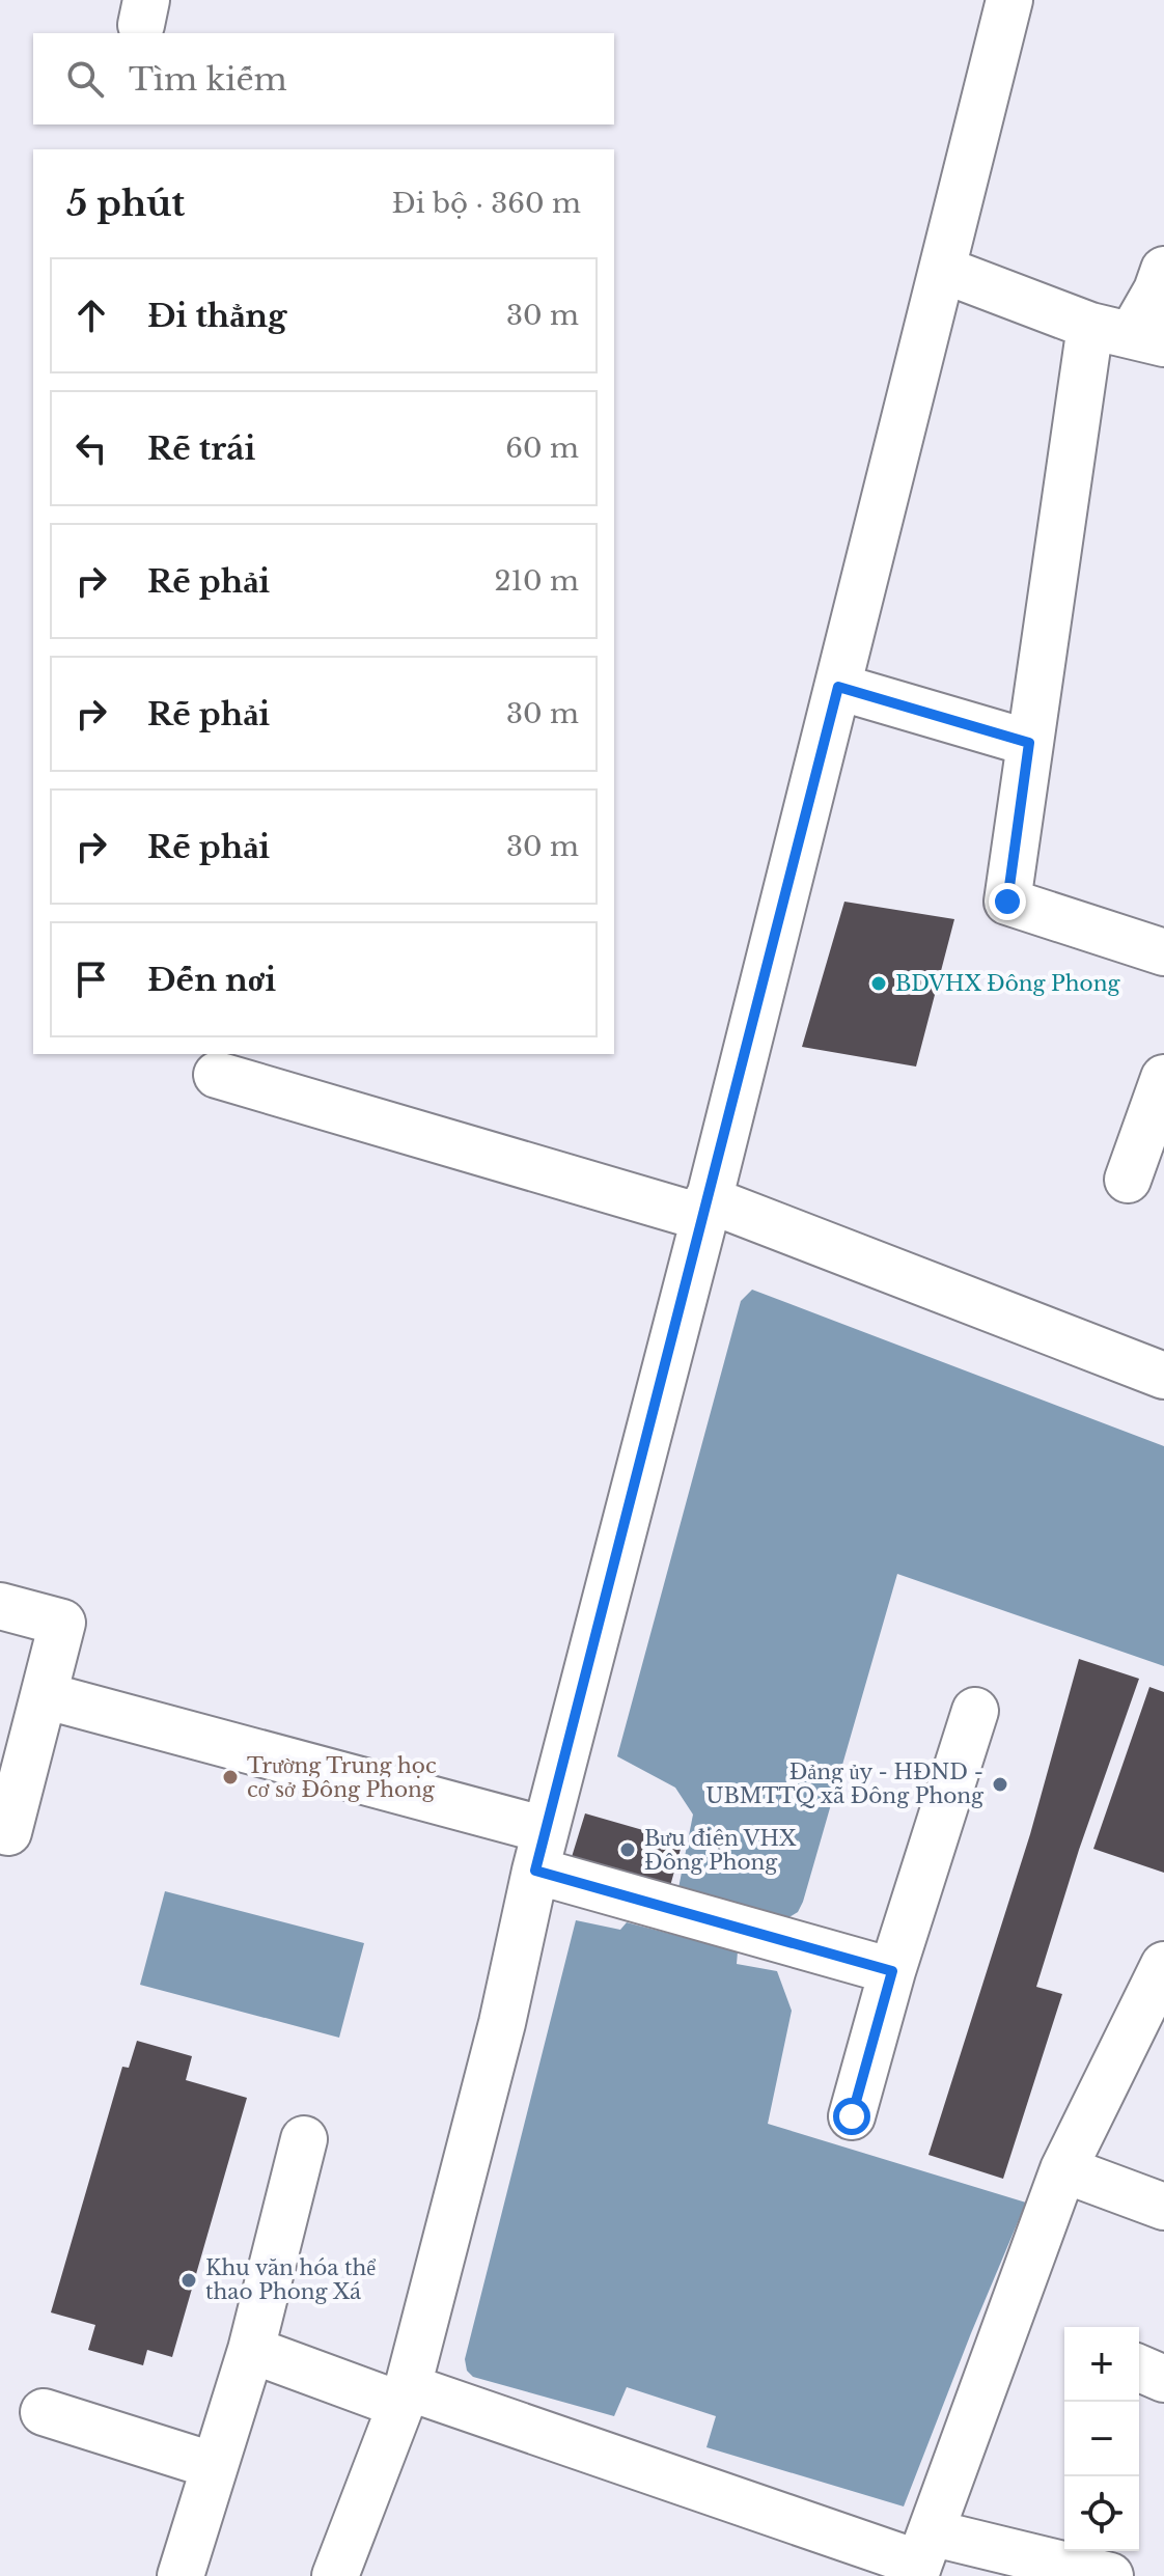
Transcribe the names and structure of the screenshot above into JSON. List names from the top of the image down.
{
  "places": [
    "BDVHX Đông Phong",
    "Trường Trung học cơ sở Đông Phong",
    "Đảng ủy - HĐND - UBMTTQ xã Đông Phong",
    "Bưu điện VHX Đông Phong",
    "Khu văn hóa thể thao Phong Xá"
  ],
  "page": {
    "search": "Tìm kiếm",
    "heading": ["5 phút", "Đi bộ · 360 m"],
    "list": [
      ["Đi thẳng", "30 m"],
      ["Rẽ trái", "60 m"],
      ["Rẽ phải", "210 m"],
      ["Rẽ phải", "30 m"],
      ["Rẽ phải", "30 m"],
      "Đến nơi"
    ],
    "map_buttons": ["+", "−"]
  }
}
